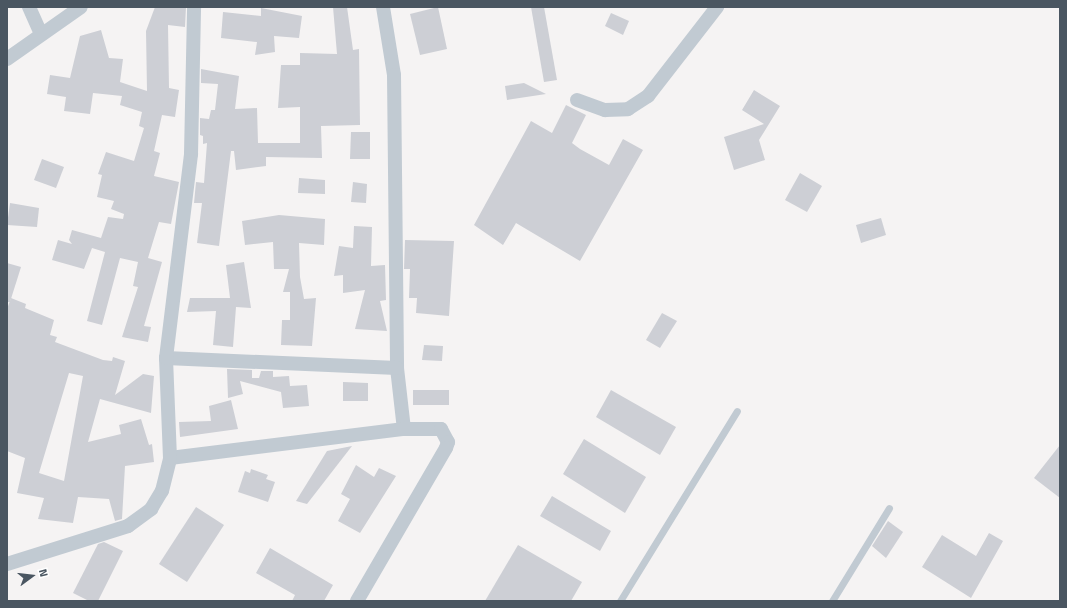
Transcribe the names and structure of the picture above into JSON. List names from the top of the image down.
{
  "north": "right"
}
